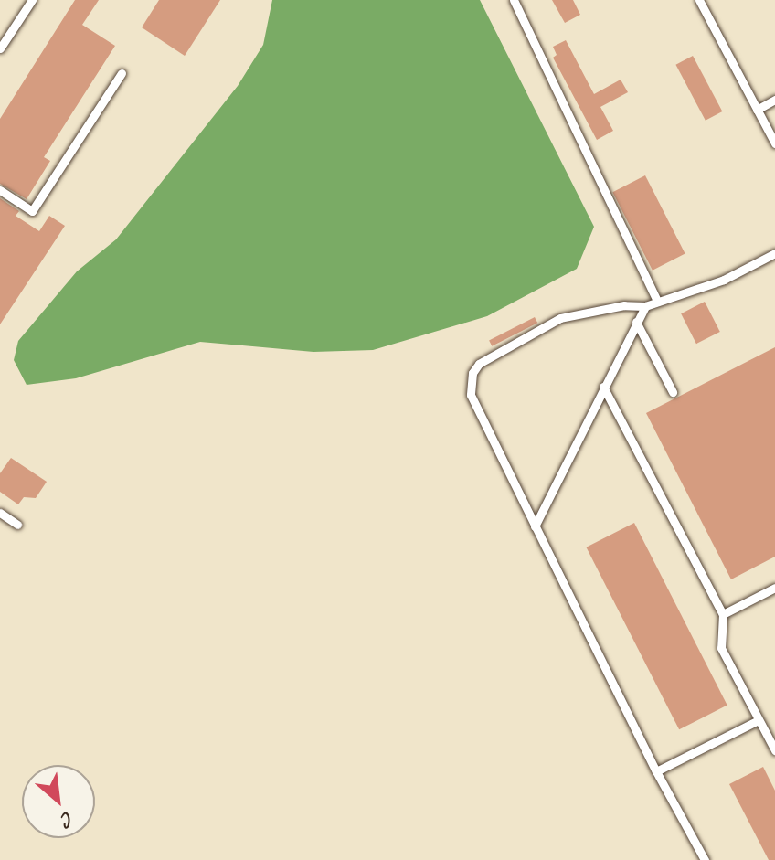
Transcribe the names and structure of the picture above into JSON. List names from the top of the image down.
{
  "north": "bottom right"
}
